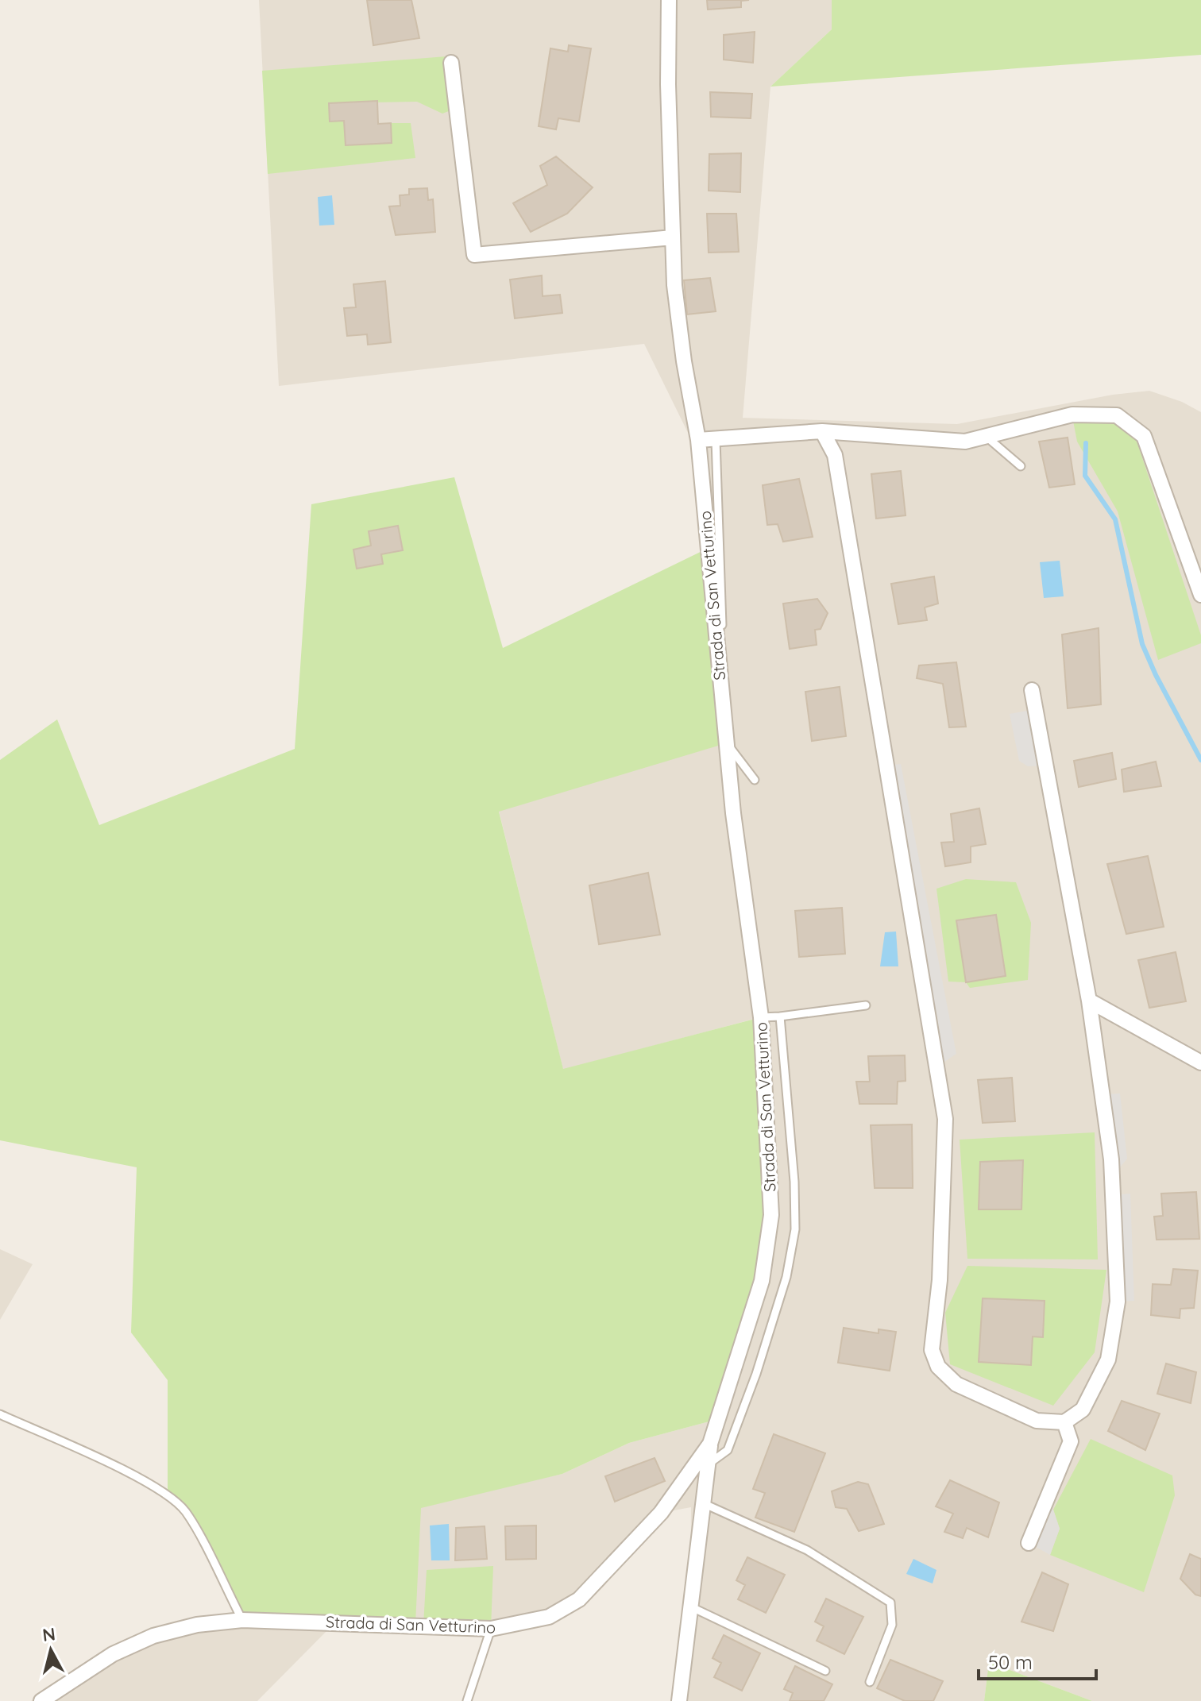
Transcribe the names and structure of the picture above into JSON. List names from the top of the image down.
{
  "streets": {
    "street": ["Strada di San Vetturino"]
  },
  "scale_bar": "50 m",
  "north": "top"
}
